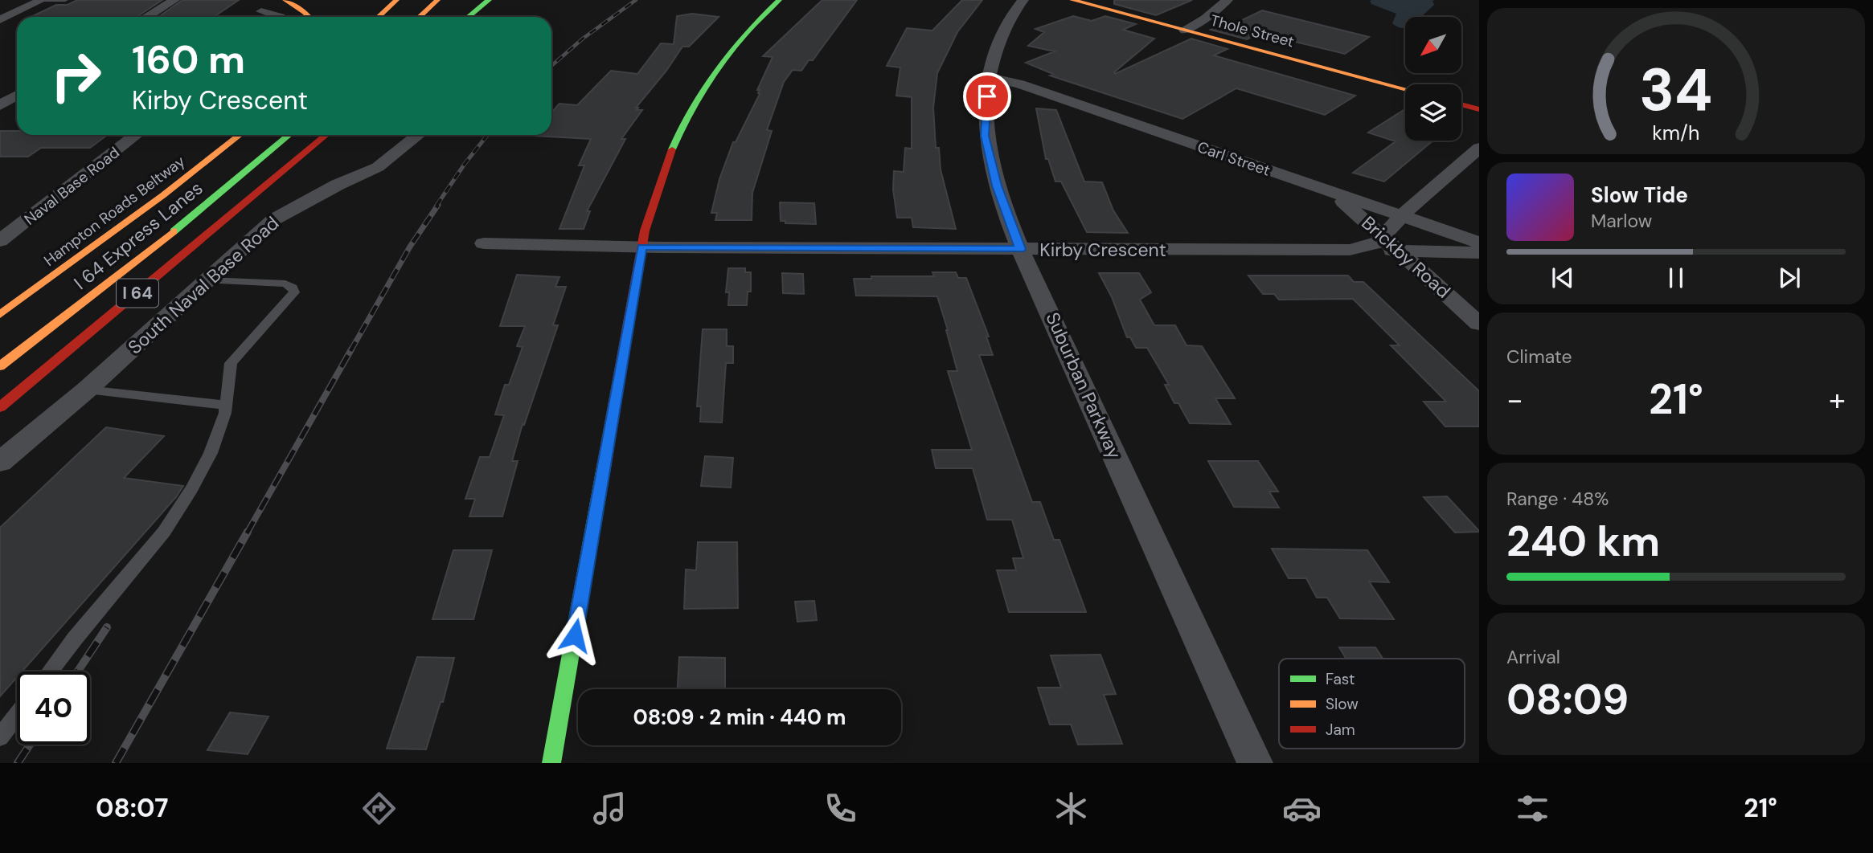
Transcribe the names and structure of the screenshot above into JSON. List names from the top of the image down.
{
  "streets": {
    "main road": [
      "Thole Street",
      "Hampton Roads Beltway",
      "I 64 Express Lanes",
      "I 64"
    ],
    "street": [
      "Carl Street",
      "Naval Base Road",
      "Kirby Crescent",
      "Brickby Road",
      "South Naval Base Road",
      "Suburban Parkway"
    ]
  },
  "crossings": [
    ["Carl Street", "Kirby Crescent"],
    ["Carl Street", "Brickby Road"],
    ["Carl Street", "Suburban Parkway"],
    ["Kirby Crescent", "Brickby Road"],
    ["Kirby Crescent", "Suburban Parkway"]
  ],
  "legend": ["Fast", "Slow", "Jam"],
  "north": "bottom left",
  "page": {
    "turn": ["160 m", "Kirby Crescent"],
    "song": ["Slow Tide", "Marlow"],
    "tile": [
      "Climate",
      ["Range · 48%", "240 km"],
      ["Arrival", "08:09"]
    ],
    "heat": ["−", "21°", "+"],
    "limit": "40",
    "trip": "08:09 · 2 min · 440 m",
    "tabs": ["08:07", "21°"],
    "gauge": ["34", "km/h"]
  }
}
